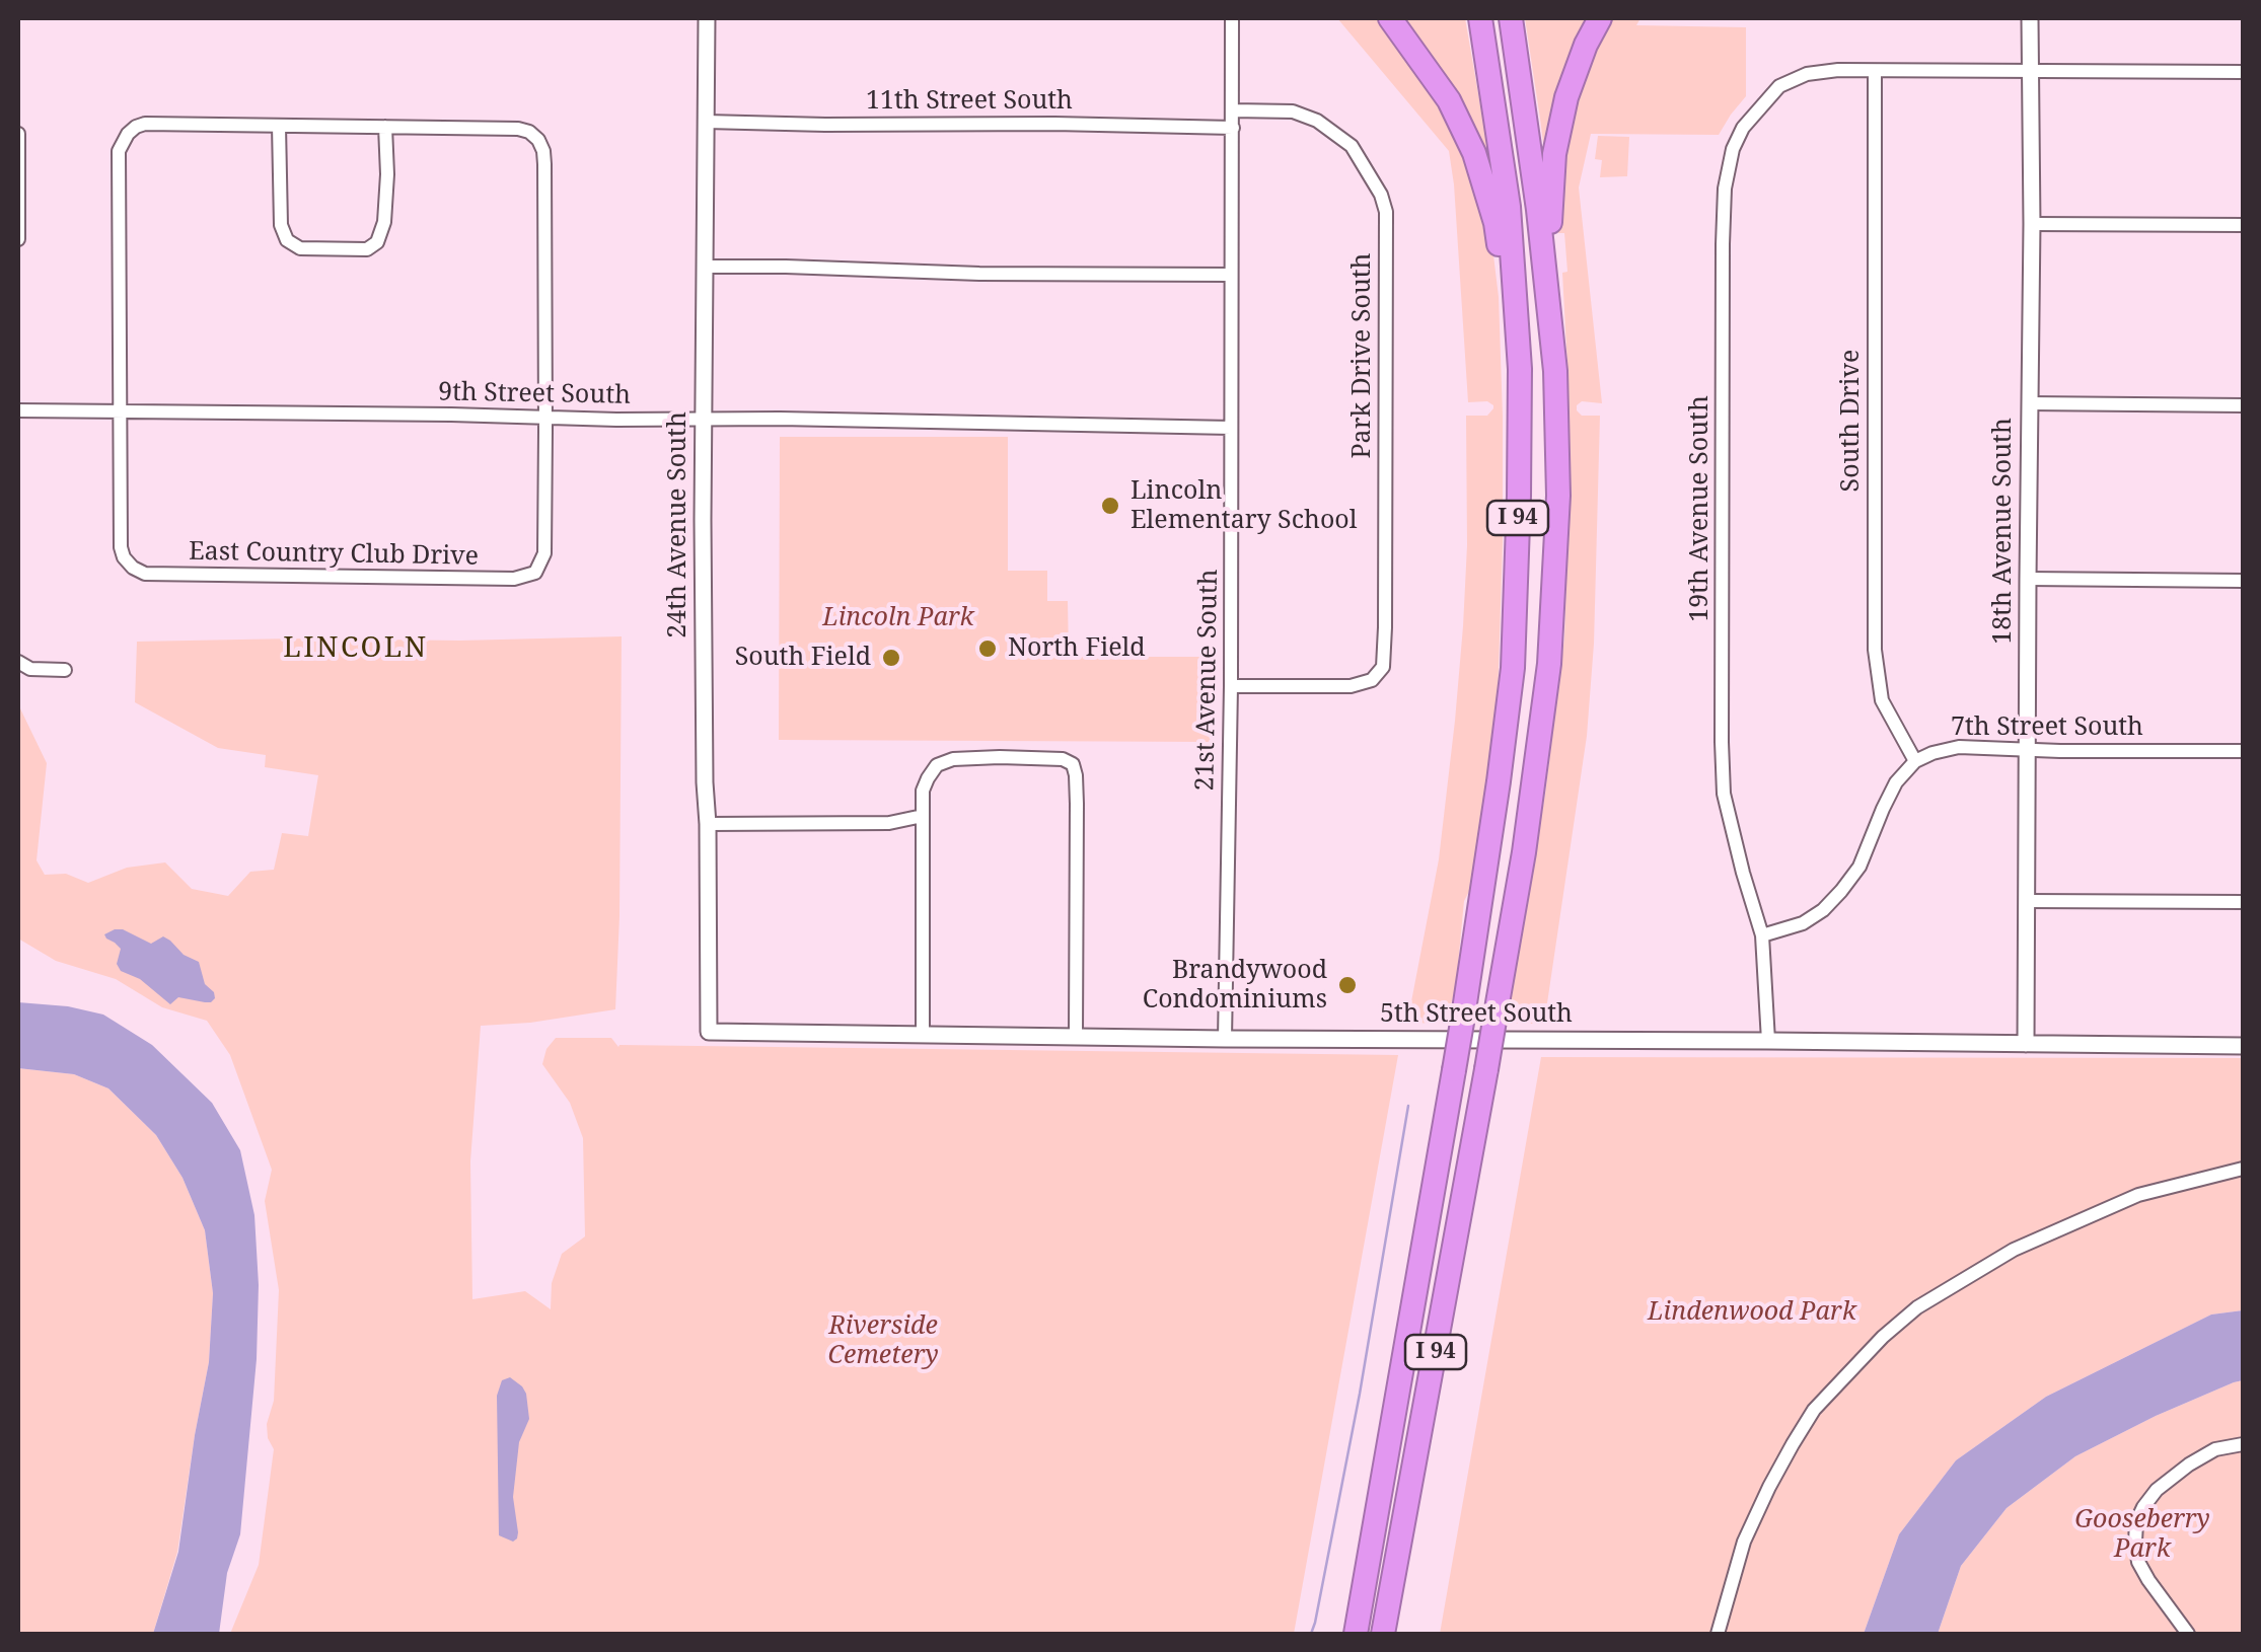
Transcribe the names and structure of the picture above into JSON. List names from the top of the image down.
{
  "streets": {
    "highway": ["I 94"],
    "street": [
      "11th Street South",
      "Park Drive South",
      "9th Street South",
      "South Drive",
      "19th Avenue South",
      "24th Avenue South",
      "18th Avenue South",
      "East Country Club Drive",
      "21st Avenue South",
      "7th Street South",
      "5th Street South"
    ]
  },
  "crossings": [
    ["11th Street South", "24th Avenue South"],
    ["11th Street South", "21st Avenue South"],
    ["Park Drive South", "21st Avenue South"],
    ["9th Street South", "24th Avenue South"],
    ["9th Street South", "East Country Club Drive"],
    ["9th Street South", "21st Avenue South"],
    ["South Drive", "19th Avenue South"],
    ["South Drive", "7th Street South"],
    ["19th Avenue South", "5th Street South"],
    ["24th Avenue South", "5th Street South"],
    ["18th Avenue South", "7th Street South"],
    ["18th Avenue South", "5th Street South"],
    ["21st Avenue South", "5th Street South"]
  ],
  "districts": ["LINCOLN"],
  "parks": [
    "Lincoln Park",
    "Lindenwood Park",
    "Riverside Cemetery",
    "Gooseberry Park"
  ],
  "places": [
    "Lincoln Elementary School",
    "North Field",
    "South Field",
    "Brandywood Condominiums"
  ]
}
